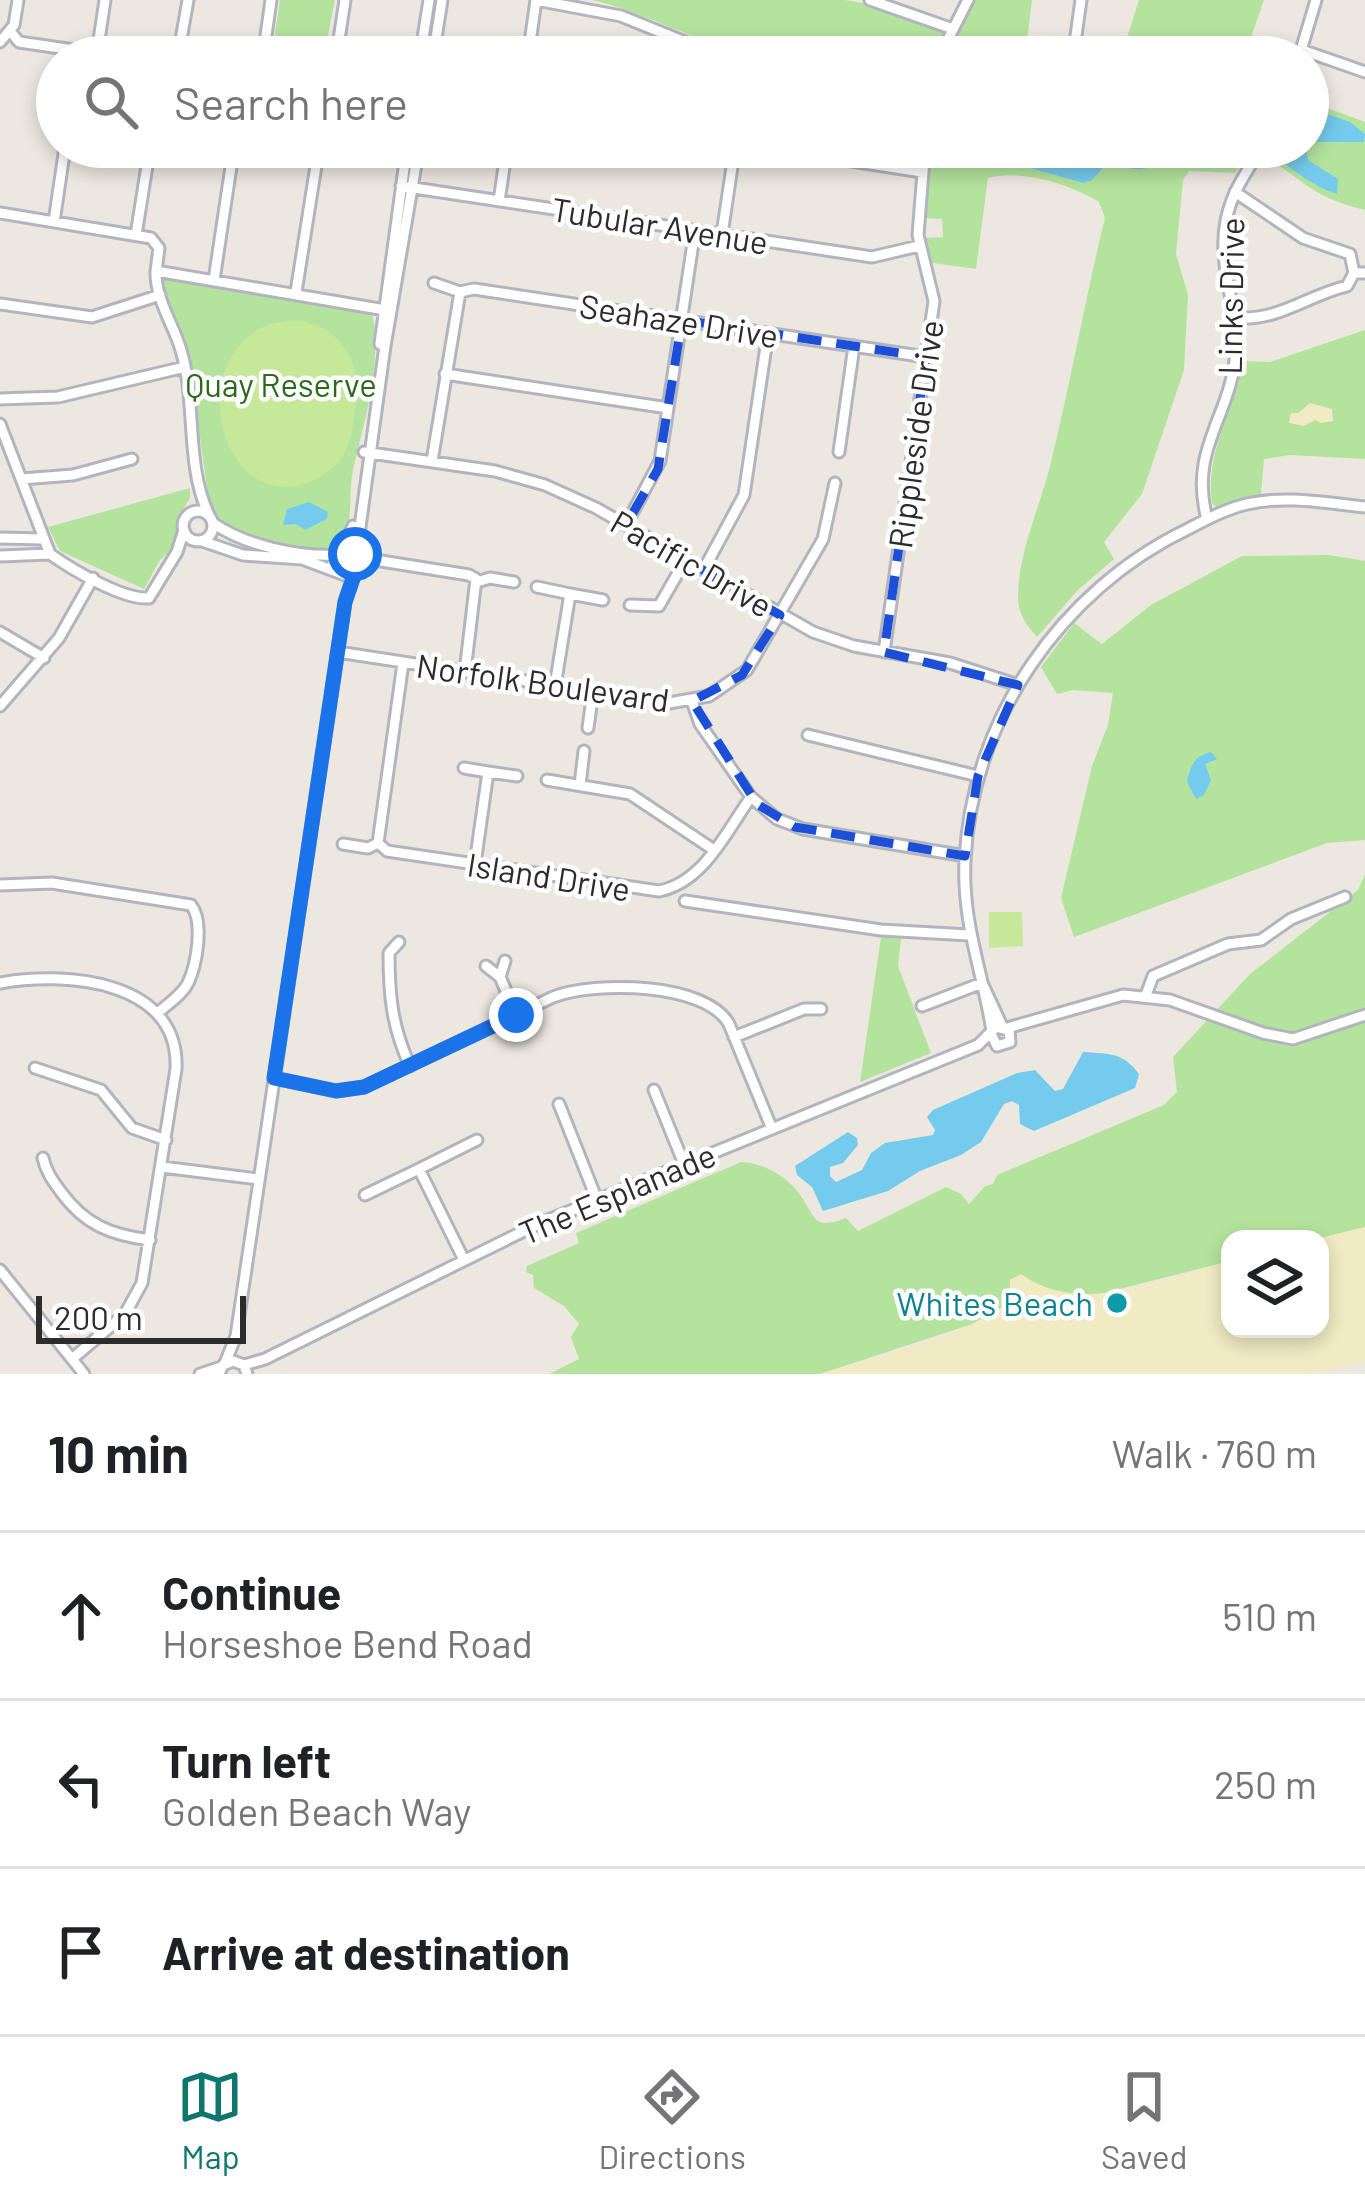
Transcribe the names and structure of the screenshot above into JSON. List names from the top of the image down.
{
  "streets": {
    "street": [
      "Tubular Avenue",
      "Links Drive",
      "Seahaze Drive",
      "Rippleside Drive",
      "Pacific Drive",
      "Norfolk Boulevard",
      "Island Drive",
      "The Esplanade"
    ]
  },
  "crossings": [
    ["Tubular Avenue", "Rippleside Drive"],
    ["Seahaze Drive", "Rippleside Drive"],
    ["Rippleside Drive", "Pacific Drive"],
    ["Pacific Drive", "Norfolk Boulevard"]
  ],
  "parks": ["Quay Reserve"],
  "places": ["Whites Beach"],
  "scale_bar": "200 m",
  "page": {
    "search": "Search here",
    "scale": "200 m",
    "heading": ["10 min", "Walk · 760 m"],
    "list": [
      ["Continue", "Horseshoe Bend Road", "510 m"],
      ["Turn left", "Golden Beach Way", "250 m"],
      "Arrive at destination"
    ],
    "nav": ["Map", "Directions", "Saved"]
  }
}
